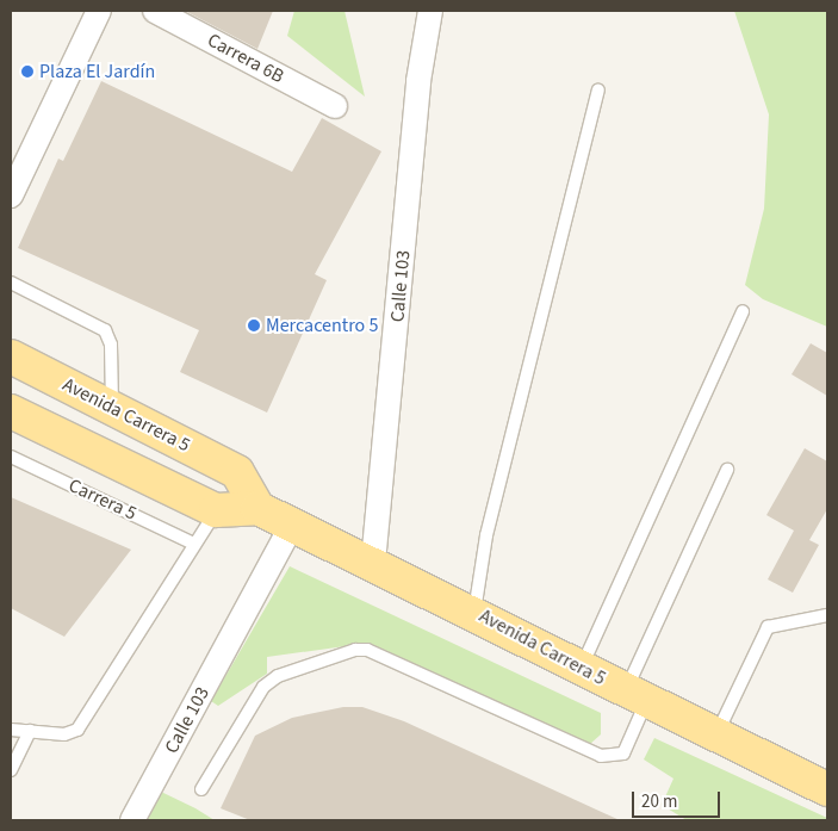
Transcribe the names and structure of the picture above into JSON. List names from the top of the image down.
{
  "streets": {
    "main road": ["Avenida Carrera 5"],
    "street": ["Carrera 6B", "Calle 103"],
    "lane": ["Carrera 5"]
  },
  "crossings": [
    ["Calle 103", "Avenida Carrera 5"]
  ],
  "places": ["Plaza El Jardín", "Mercacentro 5"],
  "scale_bar": "20 m"
}
